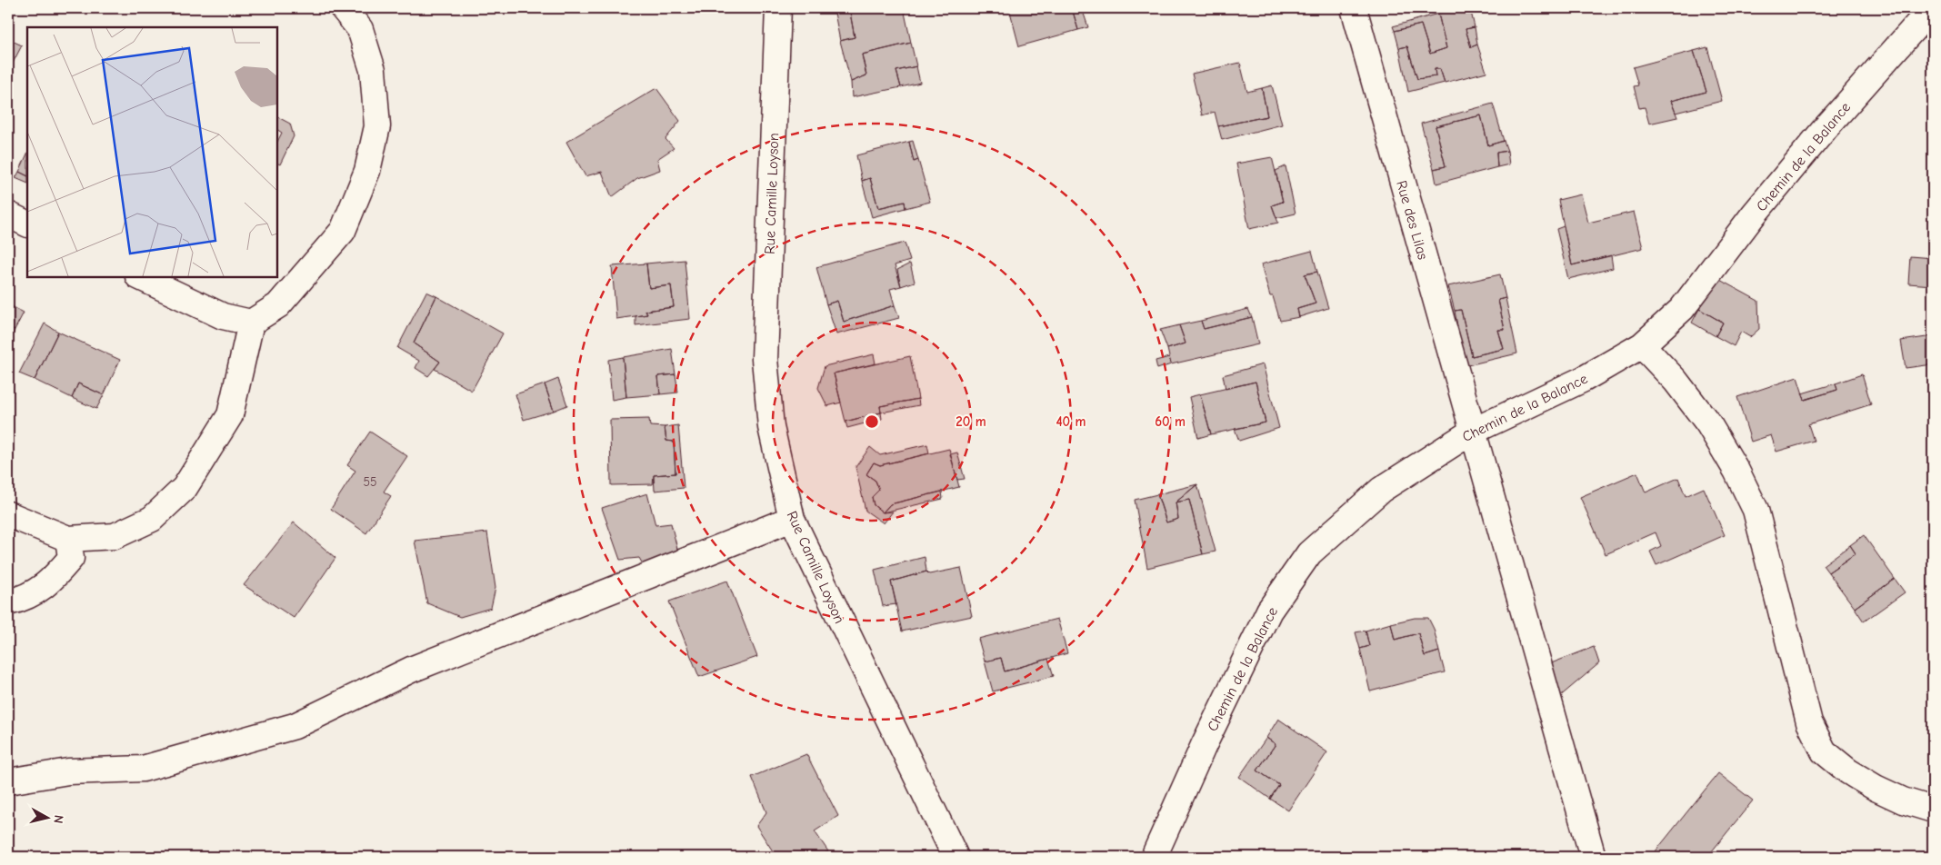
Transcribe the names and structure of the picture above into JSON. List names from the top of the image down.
{
  "streets": {
    "street": ["Chemin de la Balance", "Rue Camille Loyson", "Rue des Lilas"]
  },
  "crossings": [
    ["Chemin de la Balance", "Rue des Lilas"]
  ],
  "house_numbers": ["55"],
  "north": "right",
  "rings": ["20 m", "40 m", "60 m"]
}
